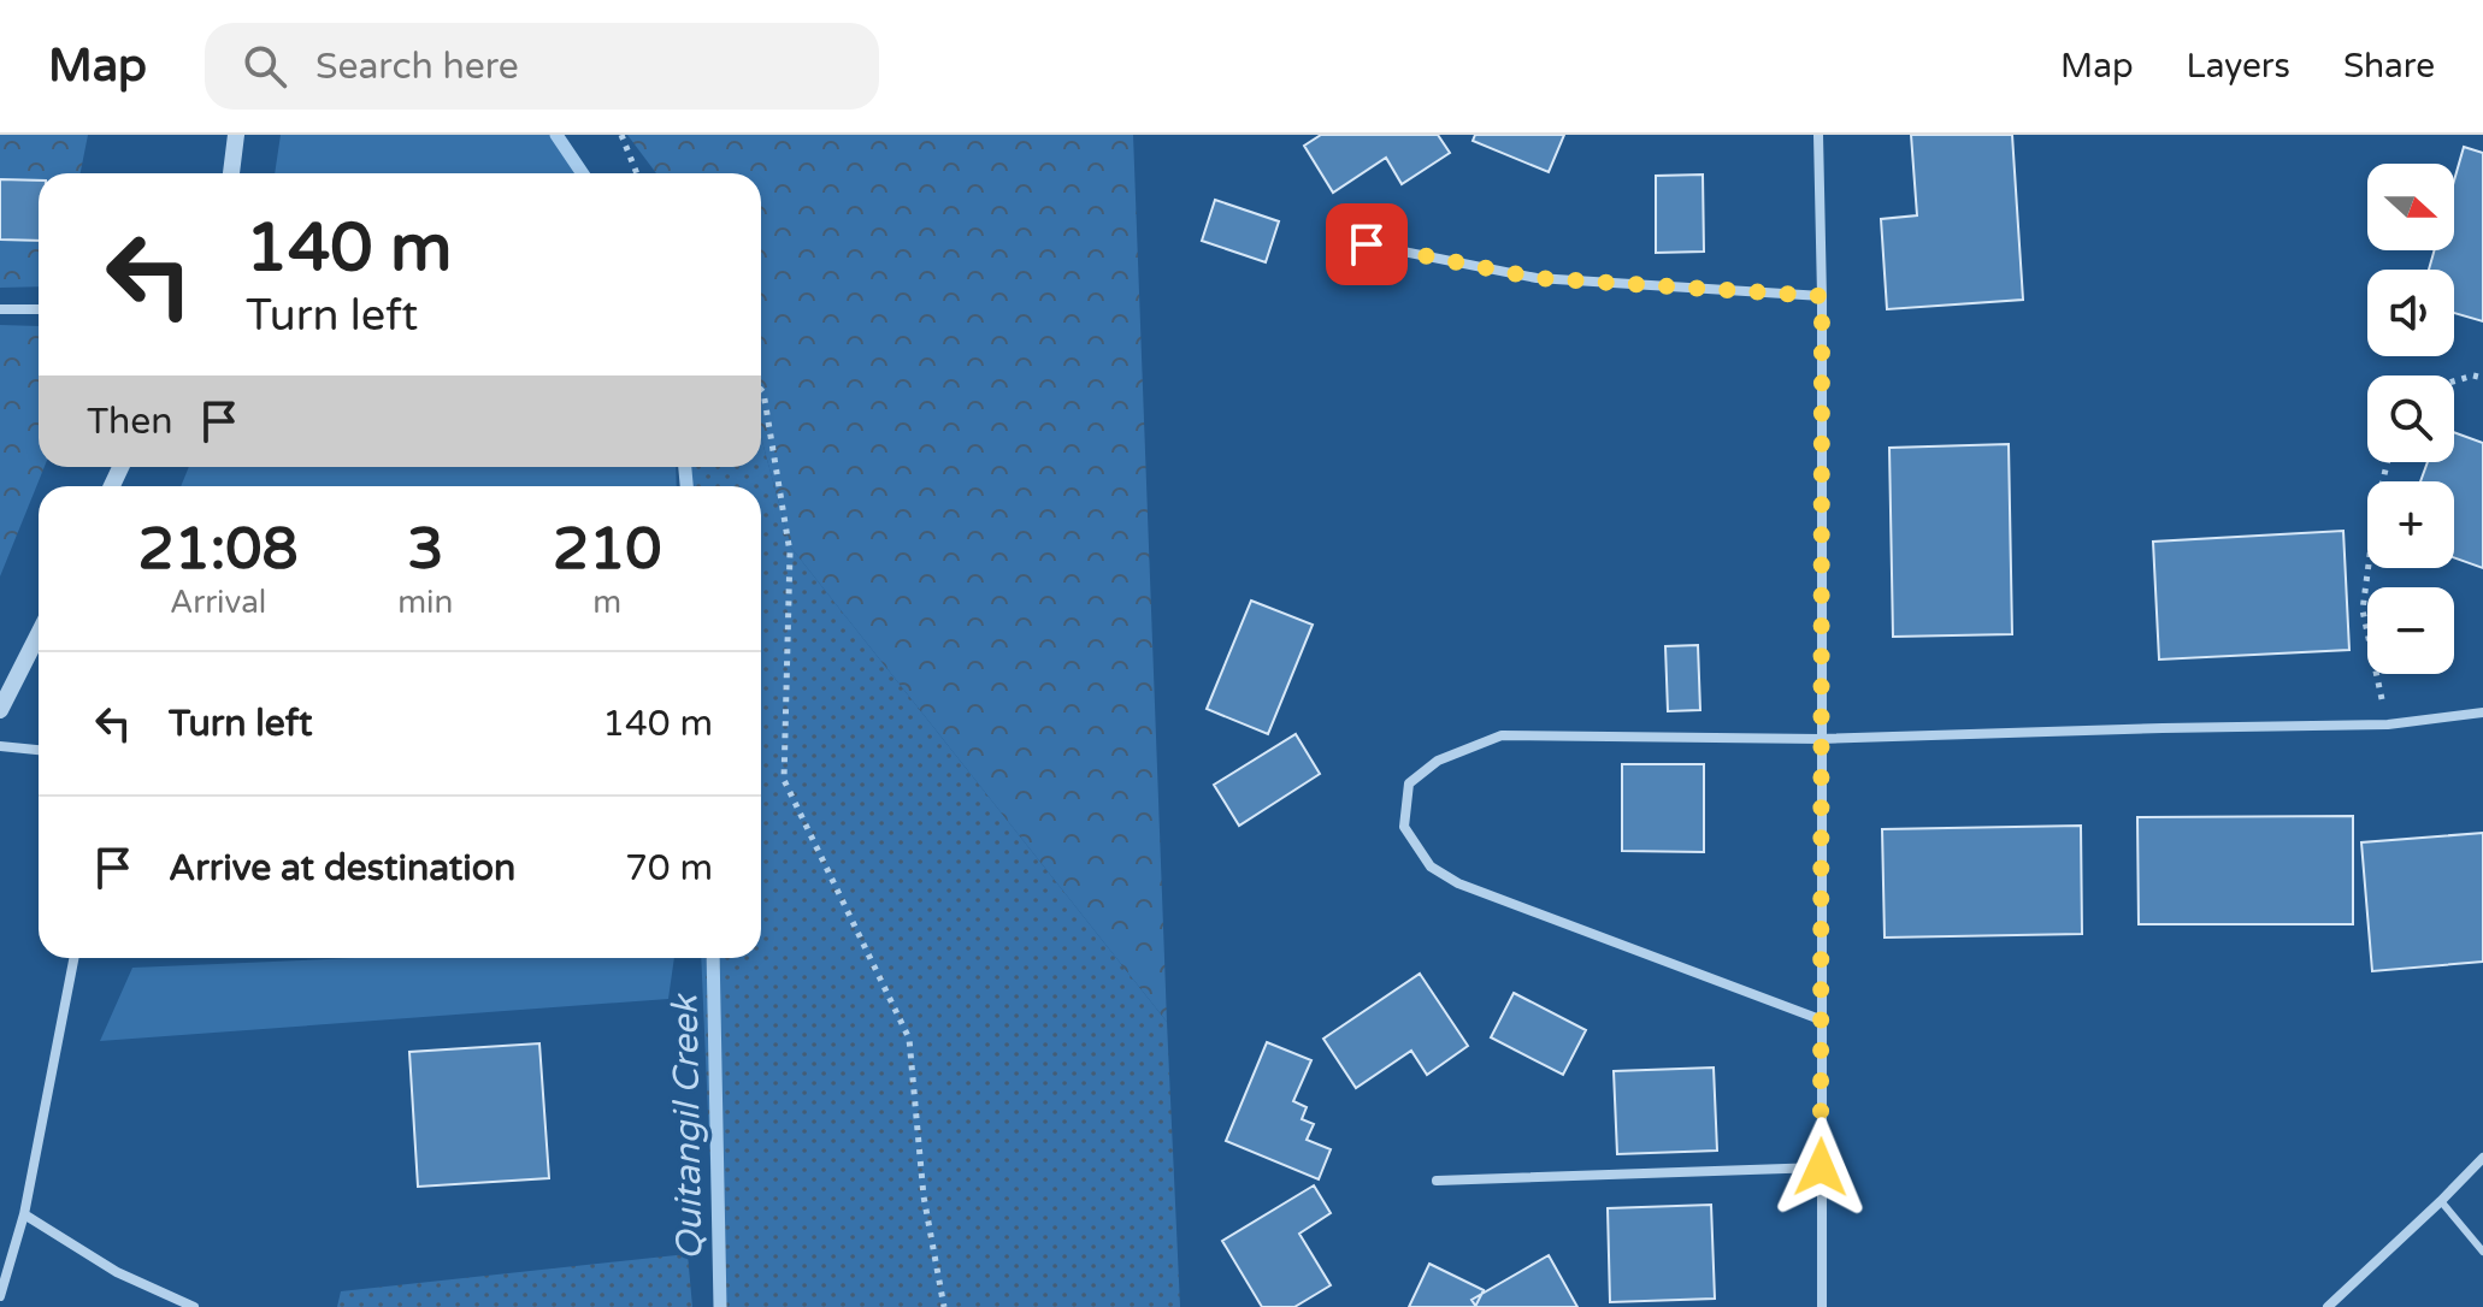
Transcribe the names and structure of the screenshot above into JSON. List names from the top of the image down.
{
  "water": ["Quitangil Creek"],
  "north": "right",
  "page": {
    "header": "Map",
    "search": "Search here",
    "nav": ["Map", "Layers", "Share"],
    "map_buttons": ["+", "−"],
    "turn": ["140 m", "Turn left"],
    "then": "Then",
    "eta": [
      "21:08",
      "Arrival",
      "3",
      "min",
      "210",
      "m"
    ],
    "list": [
      {
        "name": "Turn left",
        "value": "140 m"
      },
      {
        "name": "Arrive at destination",
        "value": "70 m"
      }
    ]
  }
}
